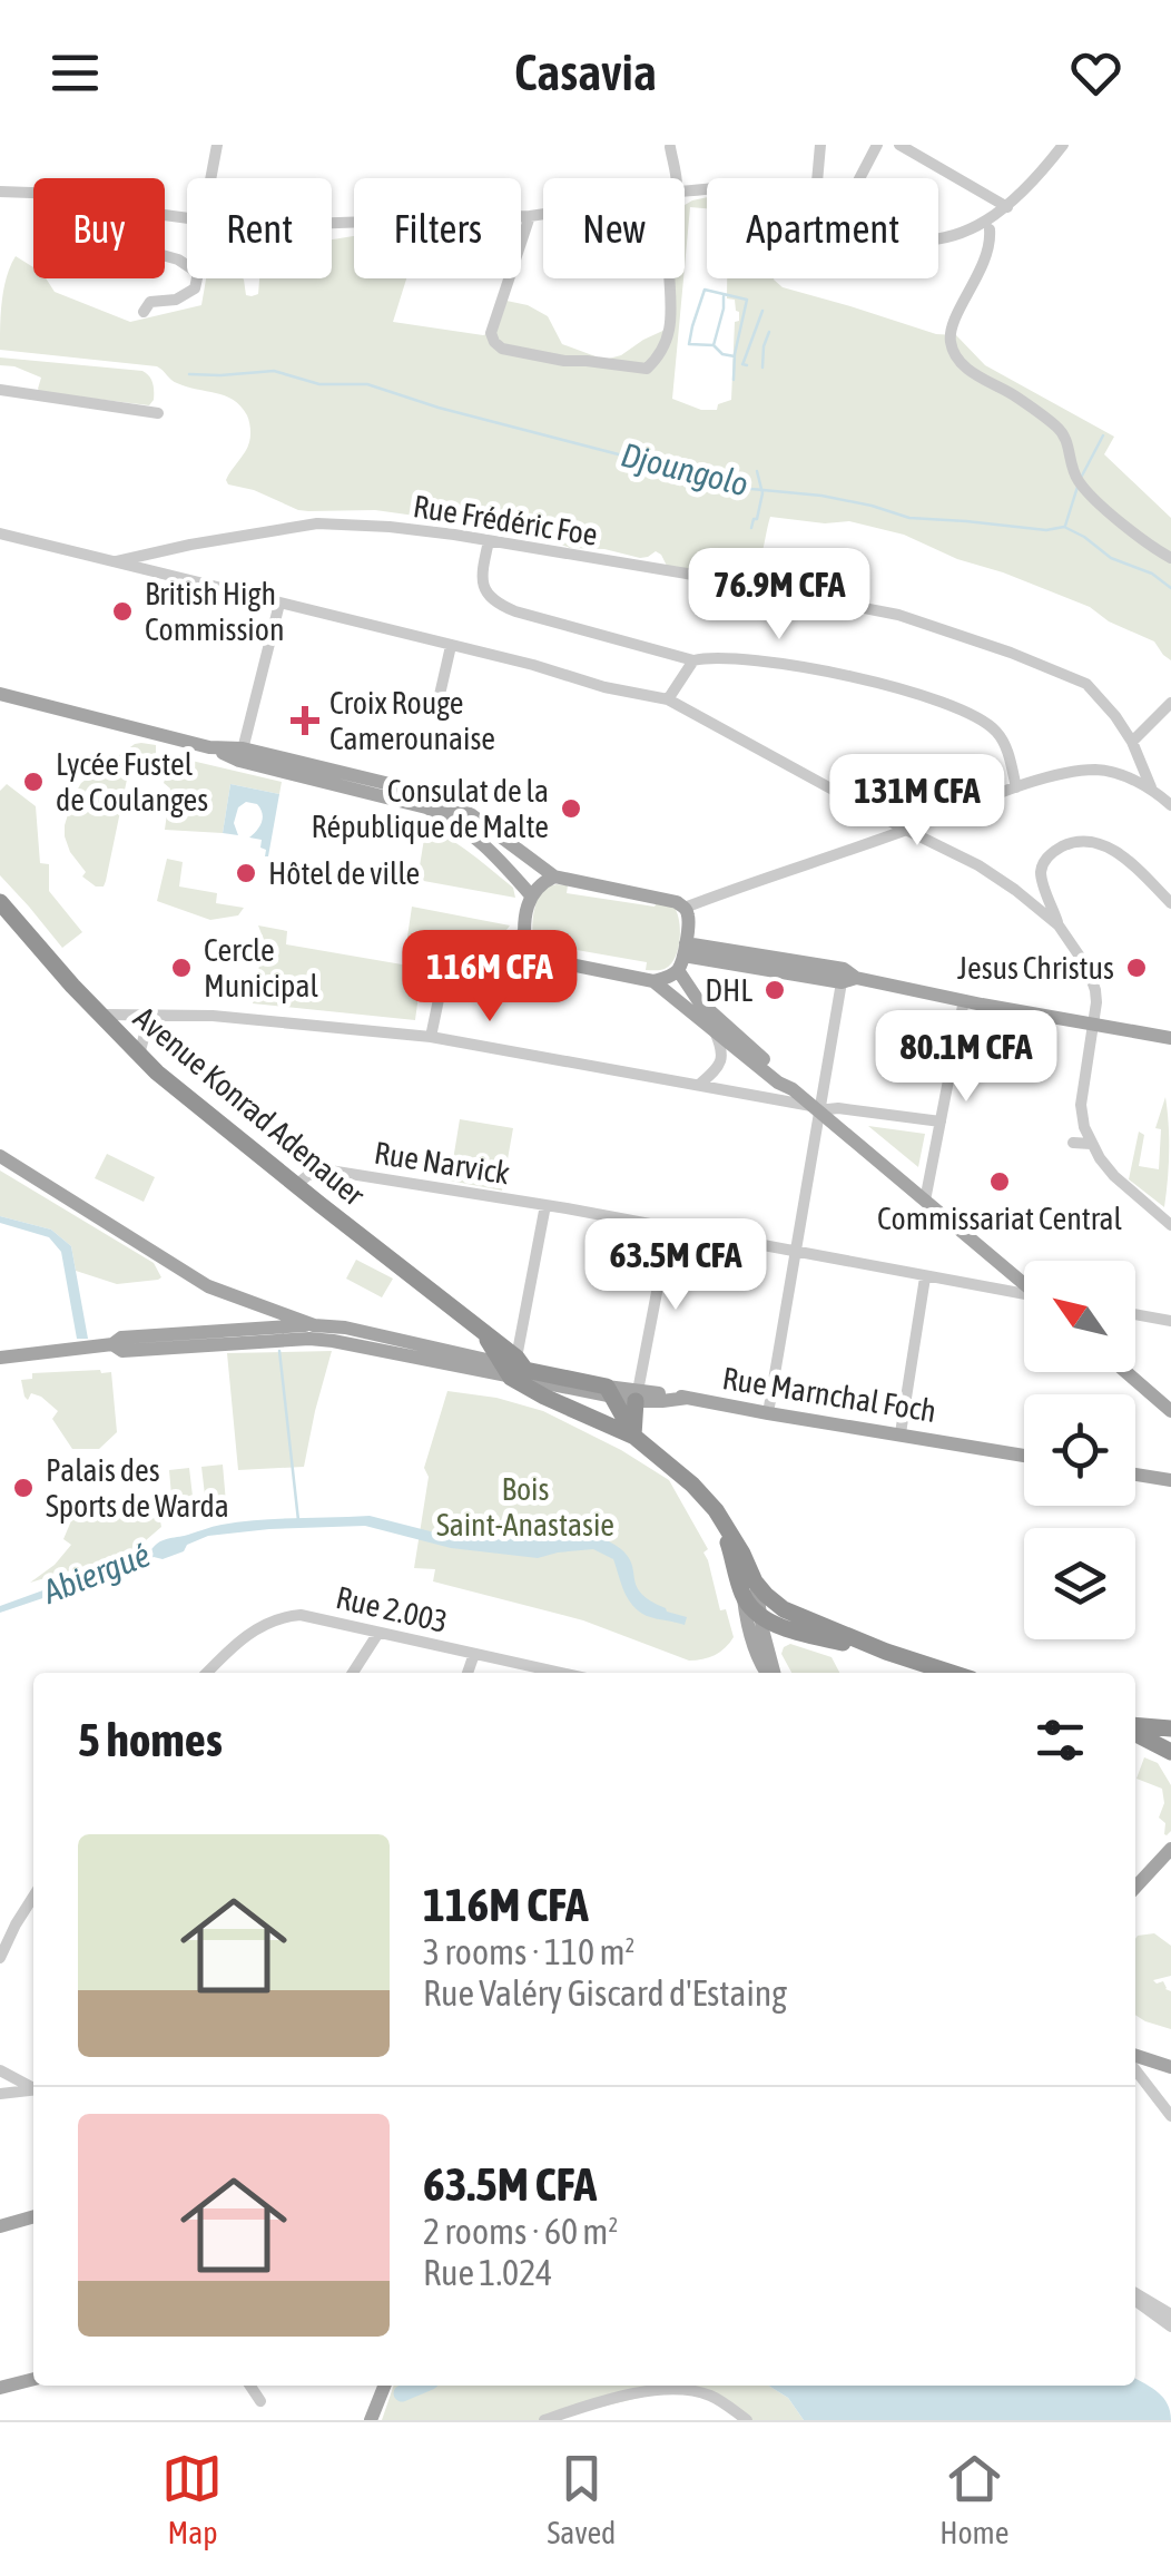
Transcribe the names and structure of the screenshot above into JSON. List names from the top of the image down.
{
  "streets": {
    "highway": ["Avenue Konrad Adenauer"],
    "main road": ["Rue Marnchal Foch"],
    "street": ["Rue Frédéric Foe", "Rue Narvick", "Rue 2.003"]
  },
  "crossings": [
    ["Avenue Konrad Adenauer", "Rue Narvick"]
  ],
  "water": ["Djoungolo", "Abiergué"],
  "parks": ["Bois Saint-Anastasie"],
  "places": {
    "other": [
      "British High Commission",
      "Lycée Fustel de Coulanges",
      "Consulat de la République de Malte",
      "Hôtel de ville",
      "Cercle Municipal",
      "Jesus Christus",
      "DHL",
      "Commissariat Central",
      "Palais des Sports de Warda"
    ],
    "health": ["Croix Rouge Camerounaise"]
  },
  "north": "top left",
  "page": {
    "header": "Casavia",
    "chip": [
      "Buy",
      "Rent",
      "Filters",
      "New",
      "Apartment"
    ],
    "price": [
      "76.9M CFA",
      "131M CFA",
      "116M CFA",
      "80.1M CFA",
      "63.5M CFA"
    ],
    "heading": "5 homes",
    "list": [
      {
        "name": "116M CFA",
        "note": "3 rooms · 110 m² · Rue Valéry Giscard d'Estaing"
      },
      {
        "name": "63.5M CFA",
        "note": "2 rooms · 60 m² · Rue 1.024"
      }
    ],
    "tabs": ["Map", "Saved", "Home"]
  }
}
